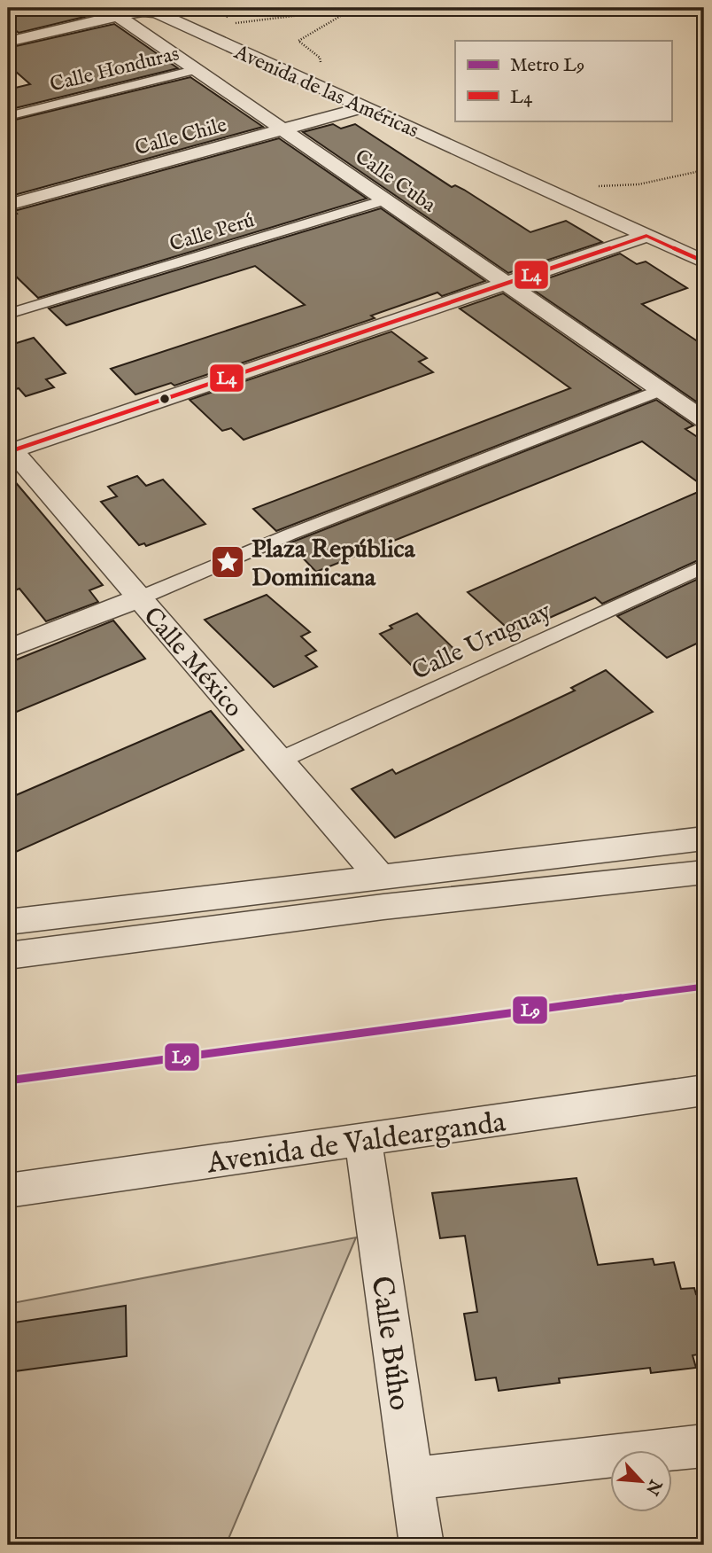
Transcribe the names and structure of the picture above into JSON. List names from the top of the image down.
{
  "streets": {
    "street": [
      "Calle Honduras",
      "Avenida de las Américas",
      "Calle Chile",
      "Calle Cuba",
      "Calle Perú",
      "Calle Uruguay",
      "Calle México",
      "Avenida de Valdearganda",
      "Calle Búho"
    ]
  },
  "crossings": [
    ["Calle Honduras", "Calle Cuba"],
    ["Avenida de las Américas", "Calle Chile"],
    ["Avenida de las Américas", "Calle Cuba"],
    ["Calle Chile", "Calle Cuba"],
    ["Calle Cuba", "Calle Perú"],
    ["Calle Uruguay", "Calle México"],
    ["Avenida de Valdearganda", "Calle Búho"]
  ],
  "places": {
    "place": ["Plaza República Dominicana"]
  },
  "lines": ["transit line L4", "metro line L9"],
  "legend": ["Metro L9", "L4"],
  "north": "bottom right"
}
